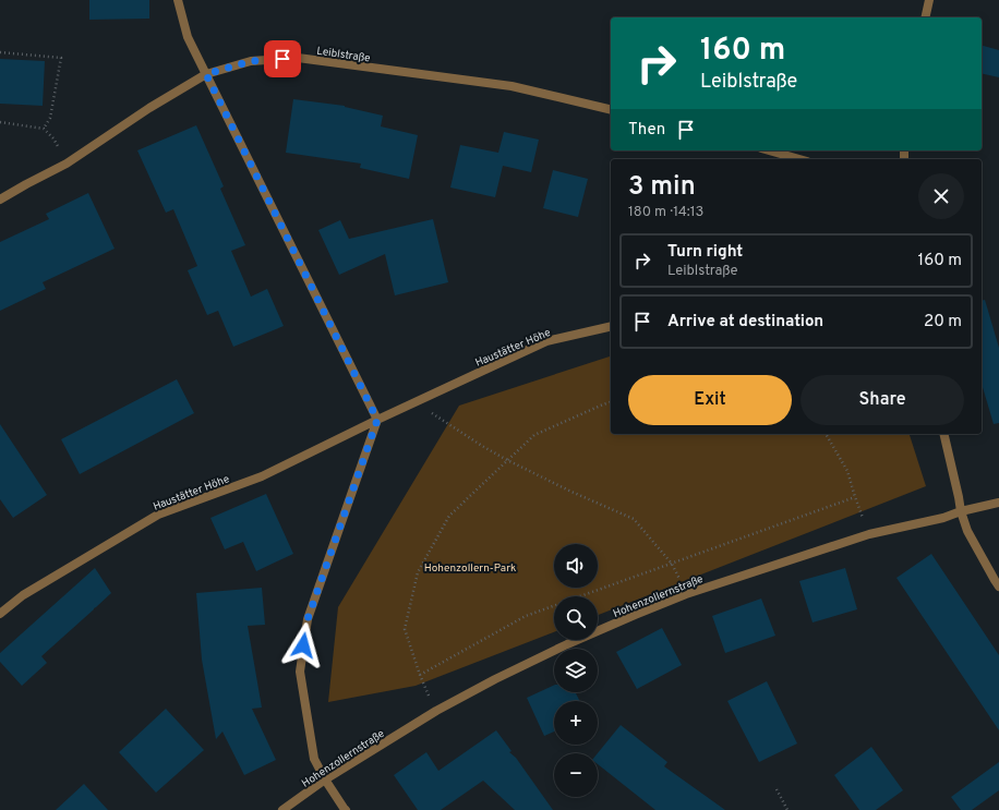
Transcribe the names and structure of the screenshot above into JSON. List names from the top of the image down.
{
  "streets": {
    "street": ["Leiblstraße", "Haustätter Höhe", "Hohenzollernstraße"]
  },
  "parks": ["Hohenzollern-Park"],
  "page": {
    "turn": ["160 m", "Leiblstraße"],
    "then": "Then",
    "heading": ["3 min", "180 m · 14:13"],
    "list": [
      {
        "name": "Turn right",
        "note": "Leiblstraße",
        "value": "160 m"
      },
      {
        "name": "Arrive at destination",
        "value": "20 m"
      }
    ],
    "buttons": ["Exit", "Share"],
    "map_buttons": ["+", "−"]
  }
}
